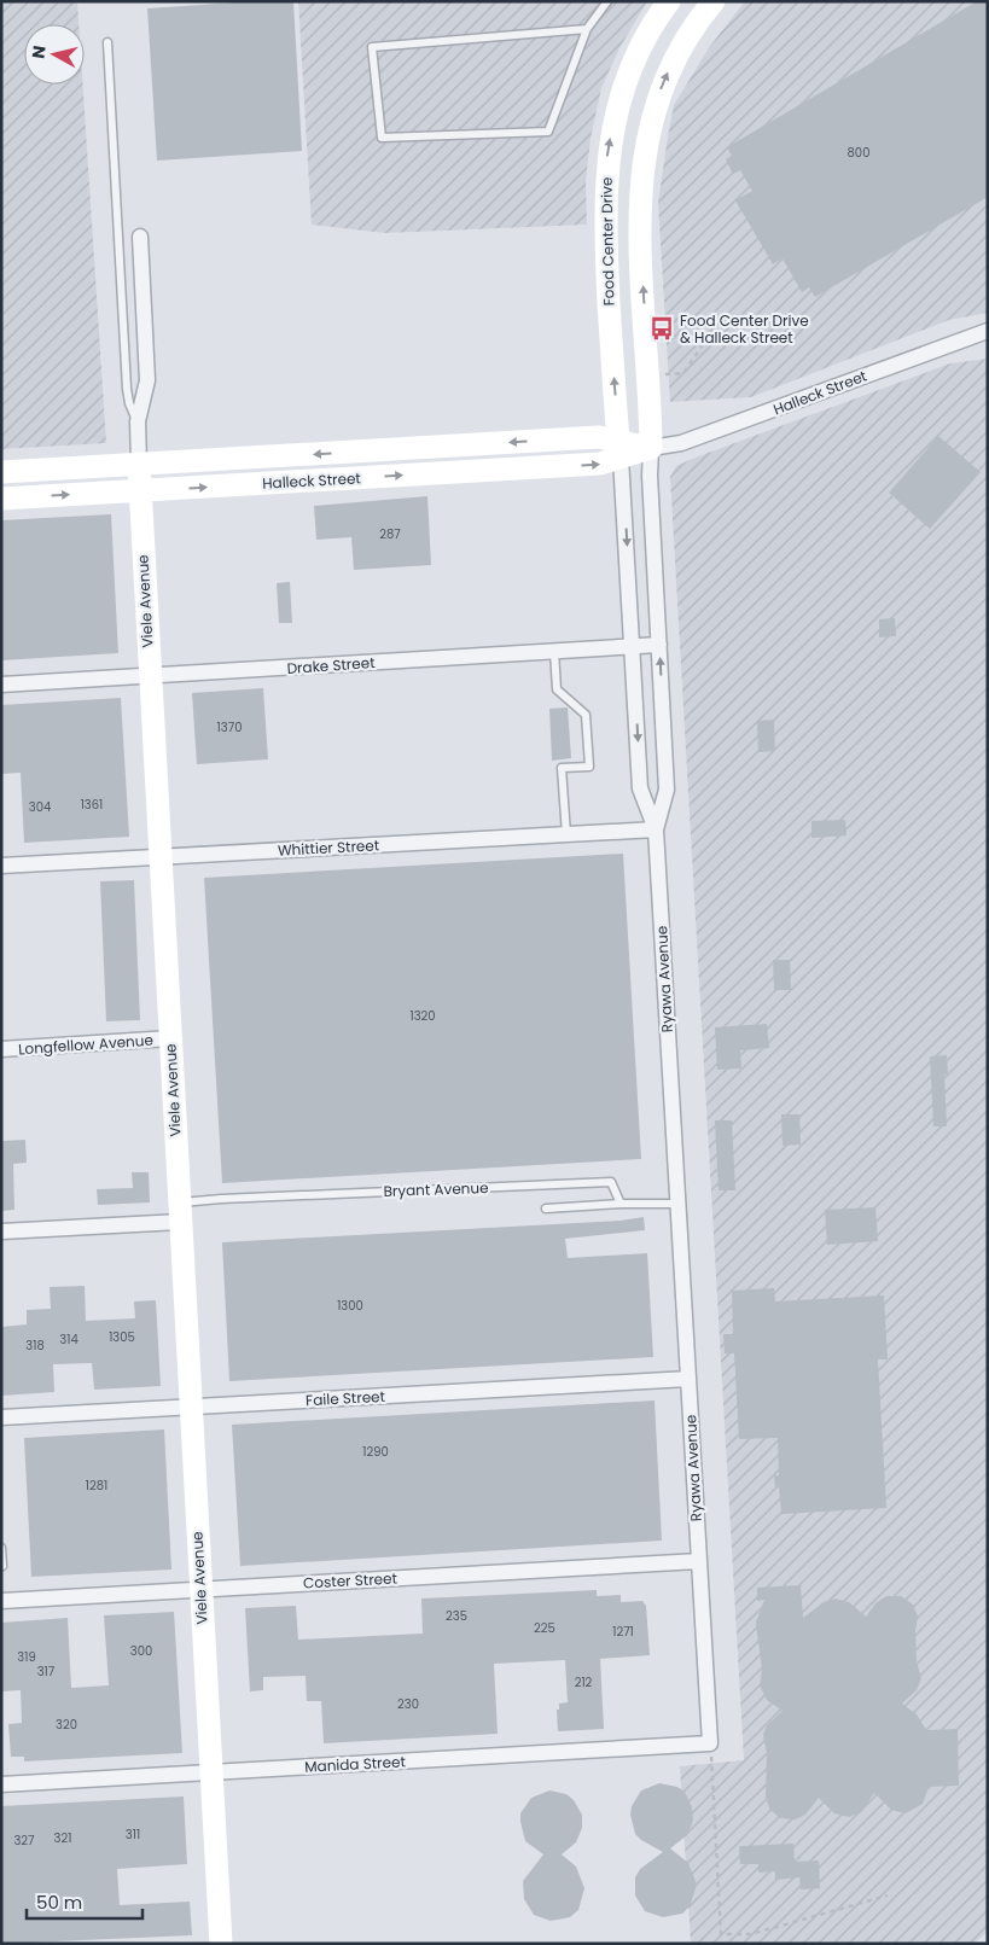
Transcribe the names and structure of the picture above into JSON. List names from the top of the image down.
{
  "streets": {
    "main road": ["Food Center Drive", "Halleck Street", "Viele Avenue"],
    "street": [
      "Drake Street",
      "Whittier Street",
      "Ryawa Avenue",
      "Longfellow Avenue",
      "Bryant Avenue",
      "Faile Street",
      "Coster Street",
      "Manida Street"
    ]
  },
  "crossings": [
    ["Food Center Drive", "Halleck Street"],
    ["Food Center Drive", "Ryawa Avenue"],
    ["Halleck Street", "Viele Avenue"],
    ["Halleck Street", "Ryawa Avenue"],
    ["Viele Avenue", "Drake Street"],
    ["Viele Avenue", "Whittier Street"],
    ["Viele Avenue", "Longfellow Avenue"],
    ["Viele Avenue", "Bryant Avenue"],
    ["Viele Avenue", "Faile Street"],
    ["Viele Avenue", "Coster Street"],
    ["Viele Avenue", "Manida Street"],
    ["Drake Street", "Ryawa Avenue"],
    ["Whittier Street", "Ryawa Avenue"],
    ["Ryawa Avenue", "Faile Street"],
    ["Ryawa Avenue", "Coster Street"],
    ["Ryawa Avenue", "Manida Street"]
  ],
  "places": {
    "bus stop": ["Food Center Drive & Halleck Street"]
  },
  "house_numbers": [
    "800",
    "287",
    "1370",
    "1361",
    "304",
    "1320",
    "1300",
    "1305",
    "314",
    "318",
    "1290",
    "1281",
    "235",
    "225",
    "1271",
    "300",
    "319",
    "317",
    "212",
    "230",
    "320",
    "311",
    "321",
    "327"
  ],
  "scale_bar": "50 m",
  "north": "left"
}
